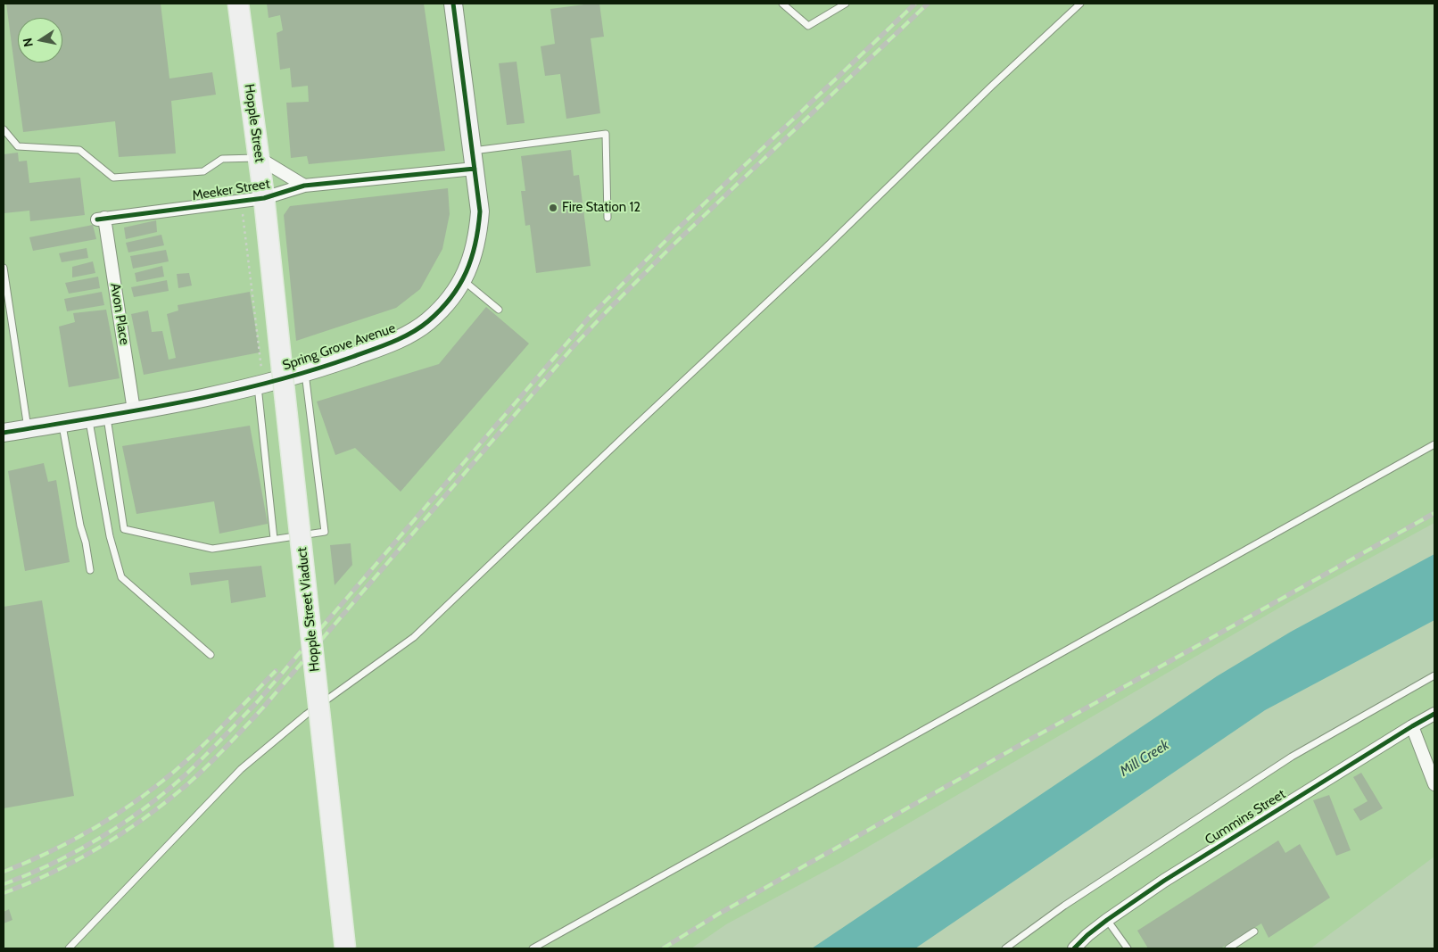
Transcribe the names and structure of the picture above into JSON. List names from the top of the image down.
{
  "streets": {
    "main road": ["Hopple Street", "Spring Grove Avenue", "Hopple Street Viaduct"],
    "street": ["Meeker Street", "Avon Place", "Cummins Street"]
  },
  "crossings": [
    ["Hopple Street", "Meeker Street"],
    ["Hopple Street", "Hopple Street Viaduct"],
    ["Meeker Street", "Avon Place"],
    ["Meeker Street", "Spring Grove Avenue"],
    ["Avon Place", "Spring Grove Avenue"]
  ],
  "water": ["Mill Creek"],
  "places": ["Fire Station 12"],
  "north": "left"
}
